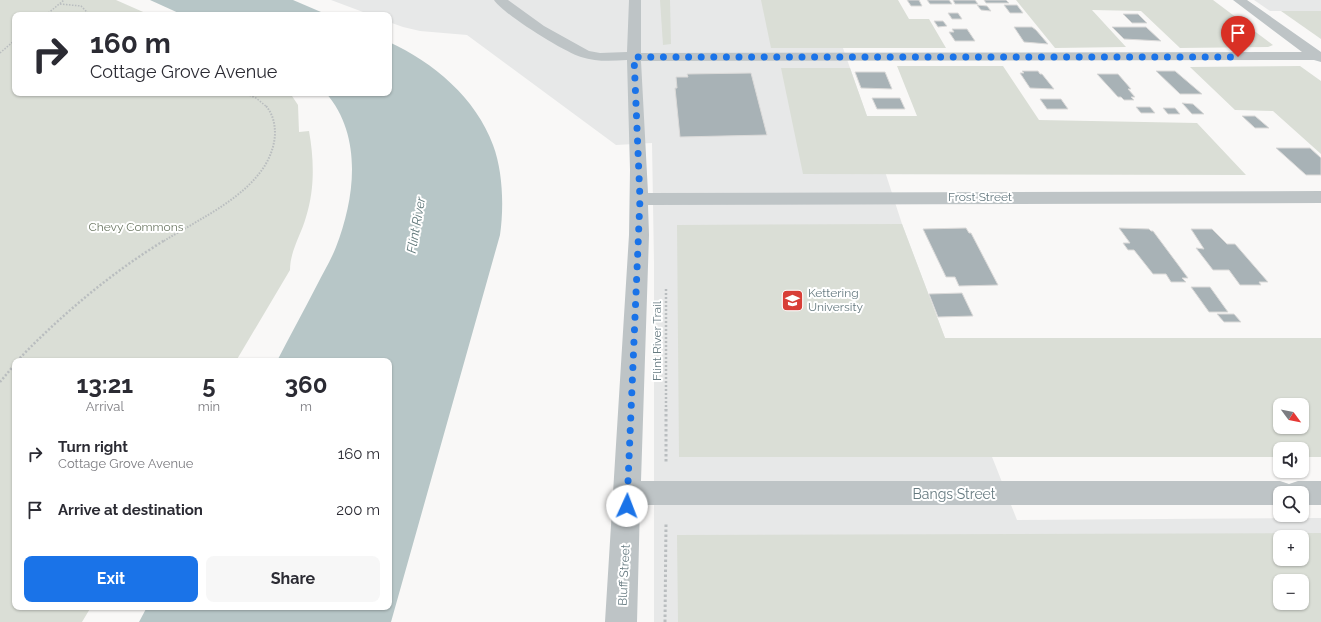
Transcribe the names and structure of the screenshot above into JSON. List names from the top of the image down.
{
  "streets": {
    "street": ["Frost Street", "Bangs Street", "Bluff Street"],
    "path": ["Flint River Trail"]
  },
  "crossings": [
    ["Frost Street", "Bluff Street"],
    ["Bangs Street", "Bluff Street"]
  ],
  "water": ["Flint River"],
  "parks": ["Chevy Commons"],
  "places": {
    "school or university": ["Kettering University"]
  },
  "north": "bottom right",
  "page": {
    "turn": ["160 m", "Cottage Grove Avenue"],
    "eta": [
      "13:21",
      "Arrival",
      "5",
      "min",
      "360",
      "m"
    ],
    "map_buttons": ["+", "−"],
    "list": [
      {
        "name": "Turn right",
        "note": "Cottage Grove Avenue",
        "value": "160 m"
      },
      {
        "name": "Arrive at destination",
        "value": "200 m"
      }
    ],
    "buttons": ["Exit", "Share"]
  }
}
